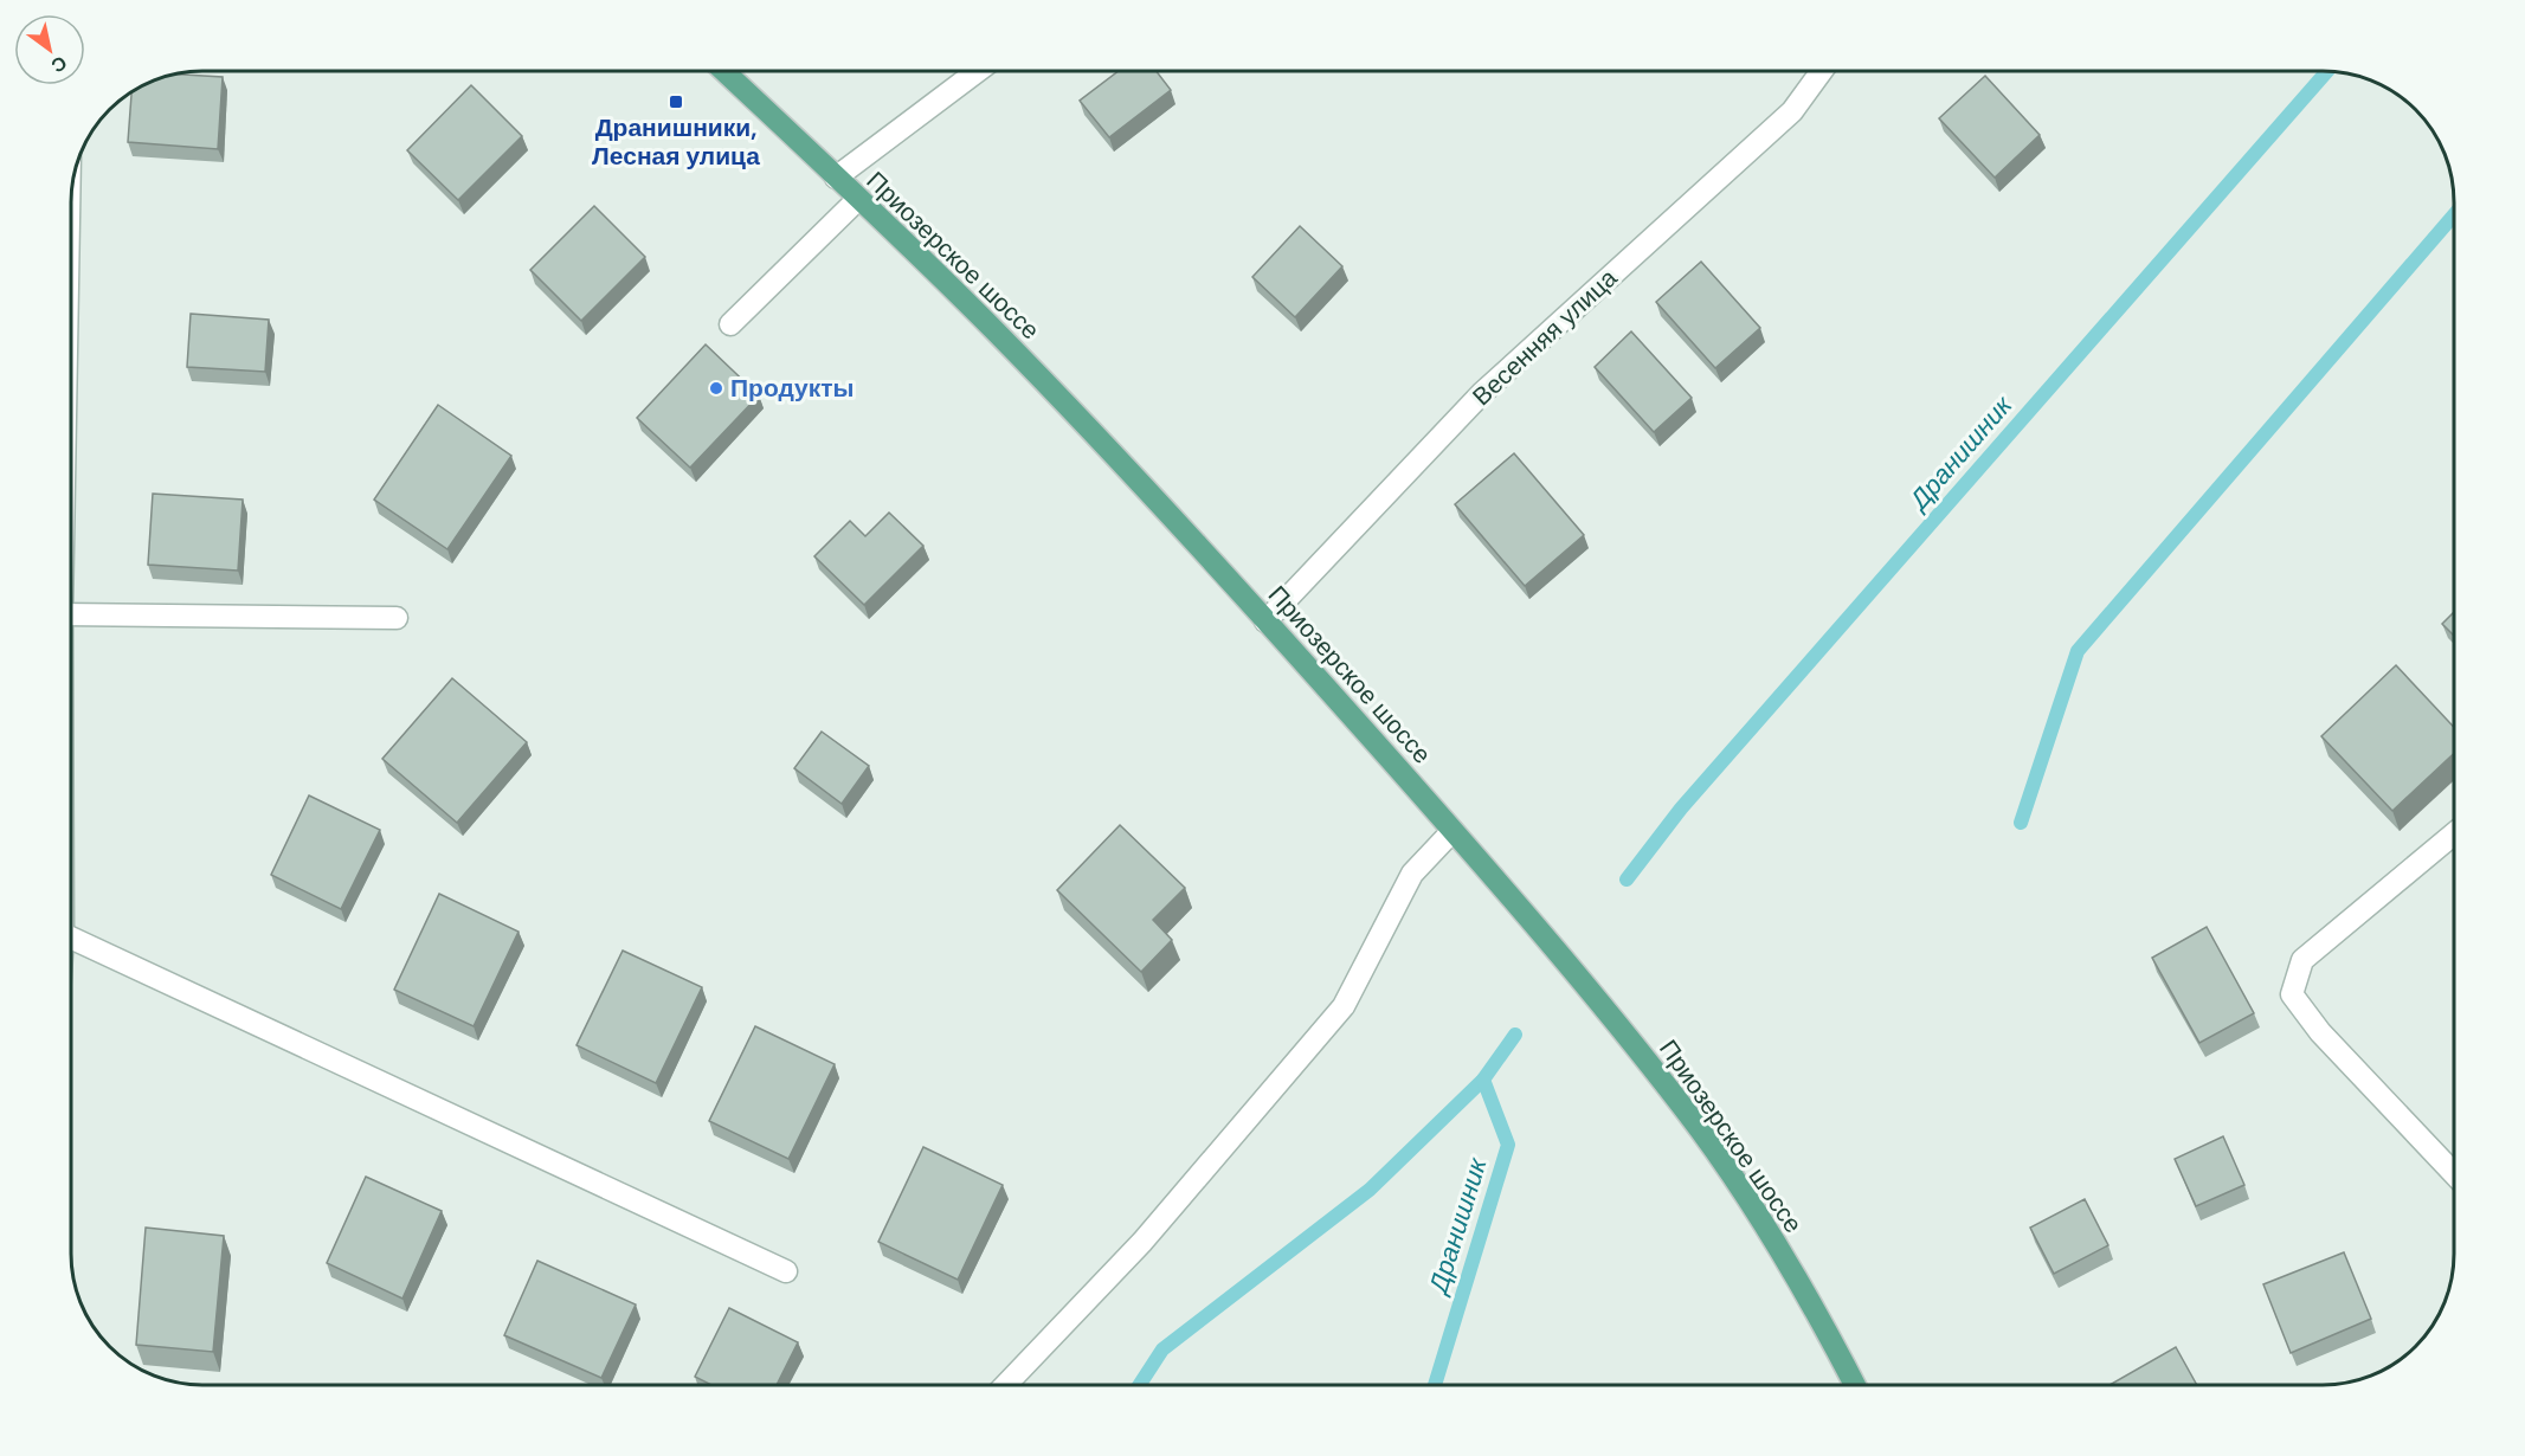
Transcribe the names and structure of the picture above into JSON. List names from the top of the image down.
{
  "streets": {
    "main road": ["Приозерское шоссе"],
    "street": ["Весенняя улица"]
  },
  "crossings": [
    ["Приозерское шоссе", "Весенняя улица"]
  ],
  "water": ["Дранишник"],
  "places": {
    "transit": ["Дранишники, Лесная улица"],
    "other": ["Продукты"]
  },
  "north": "bottom right"
}
